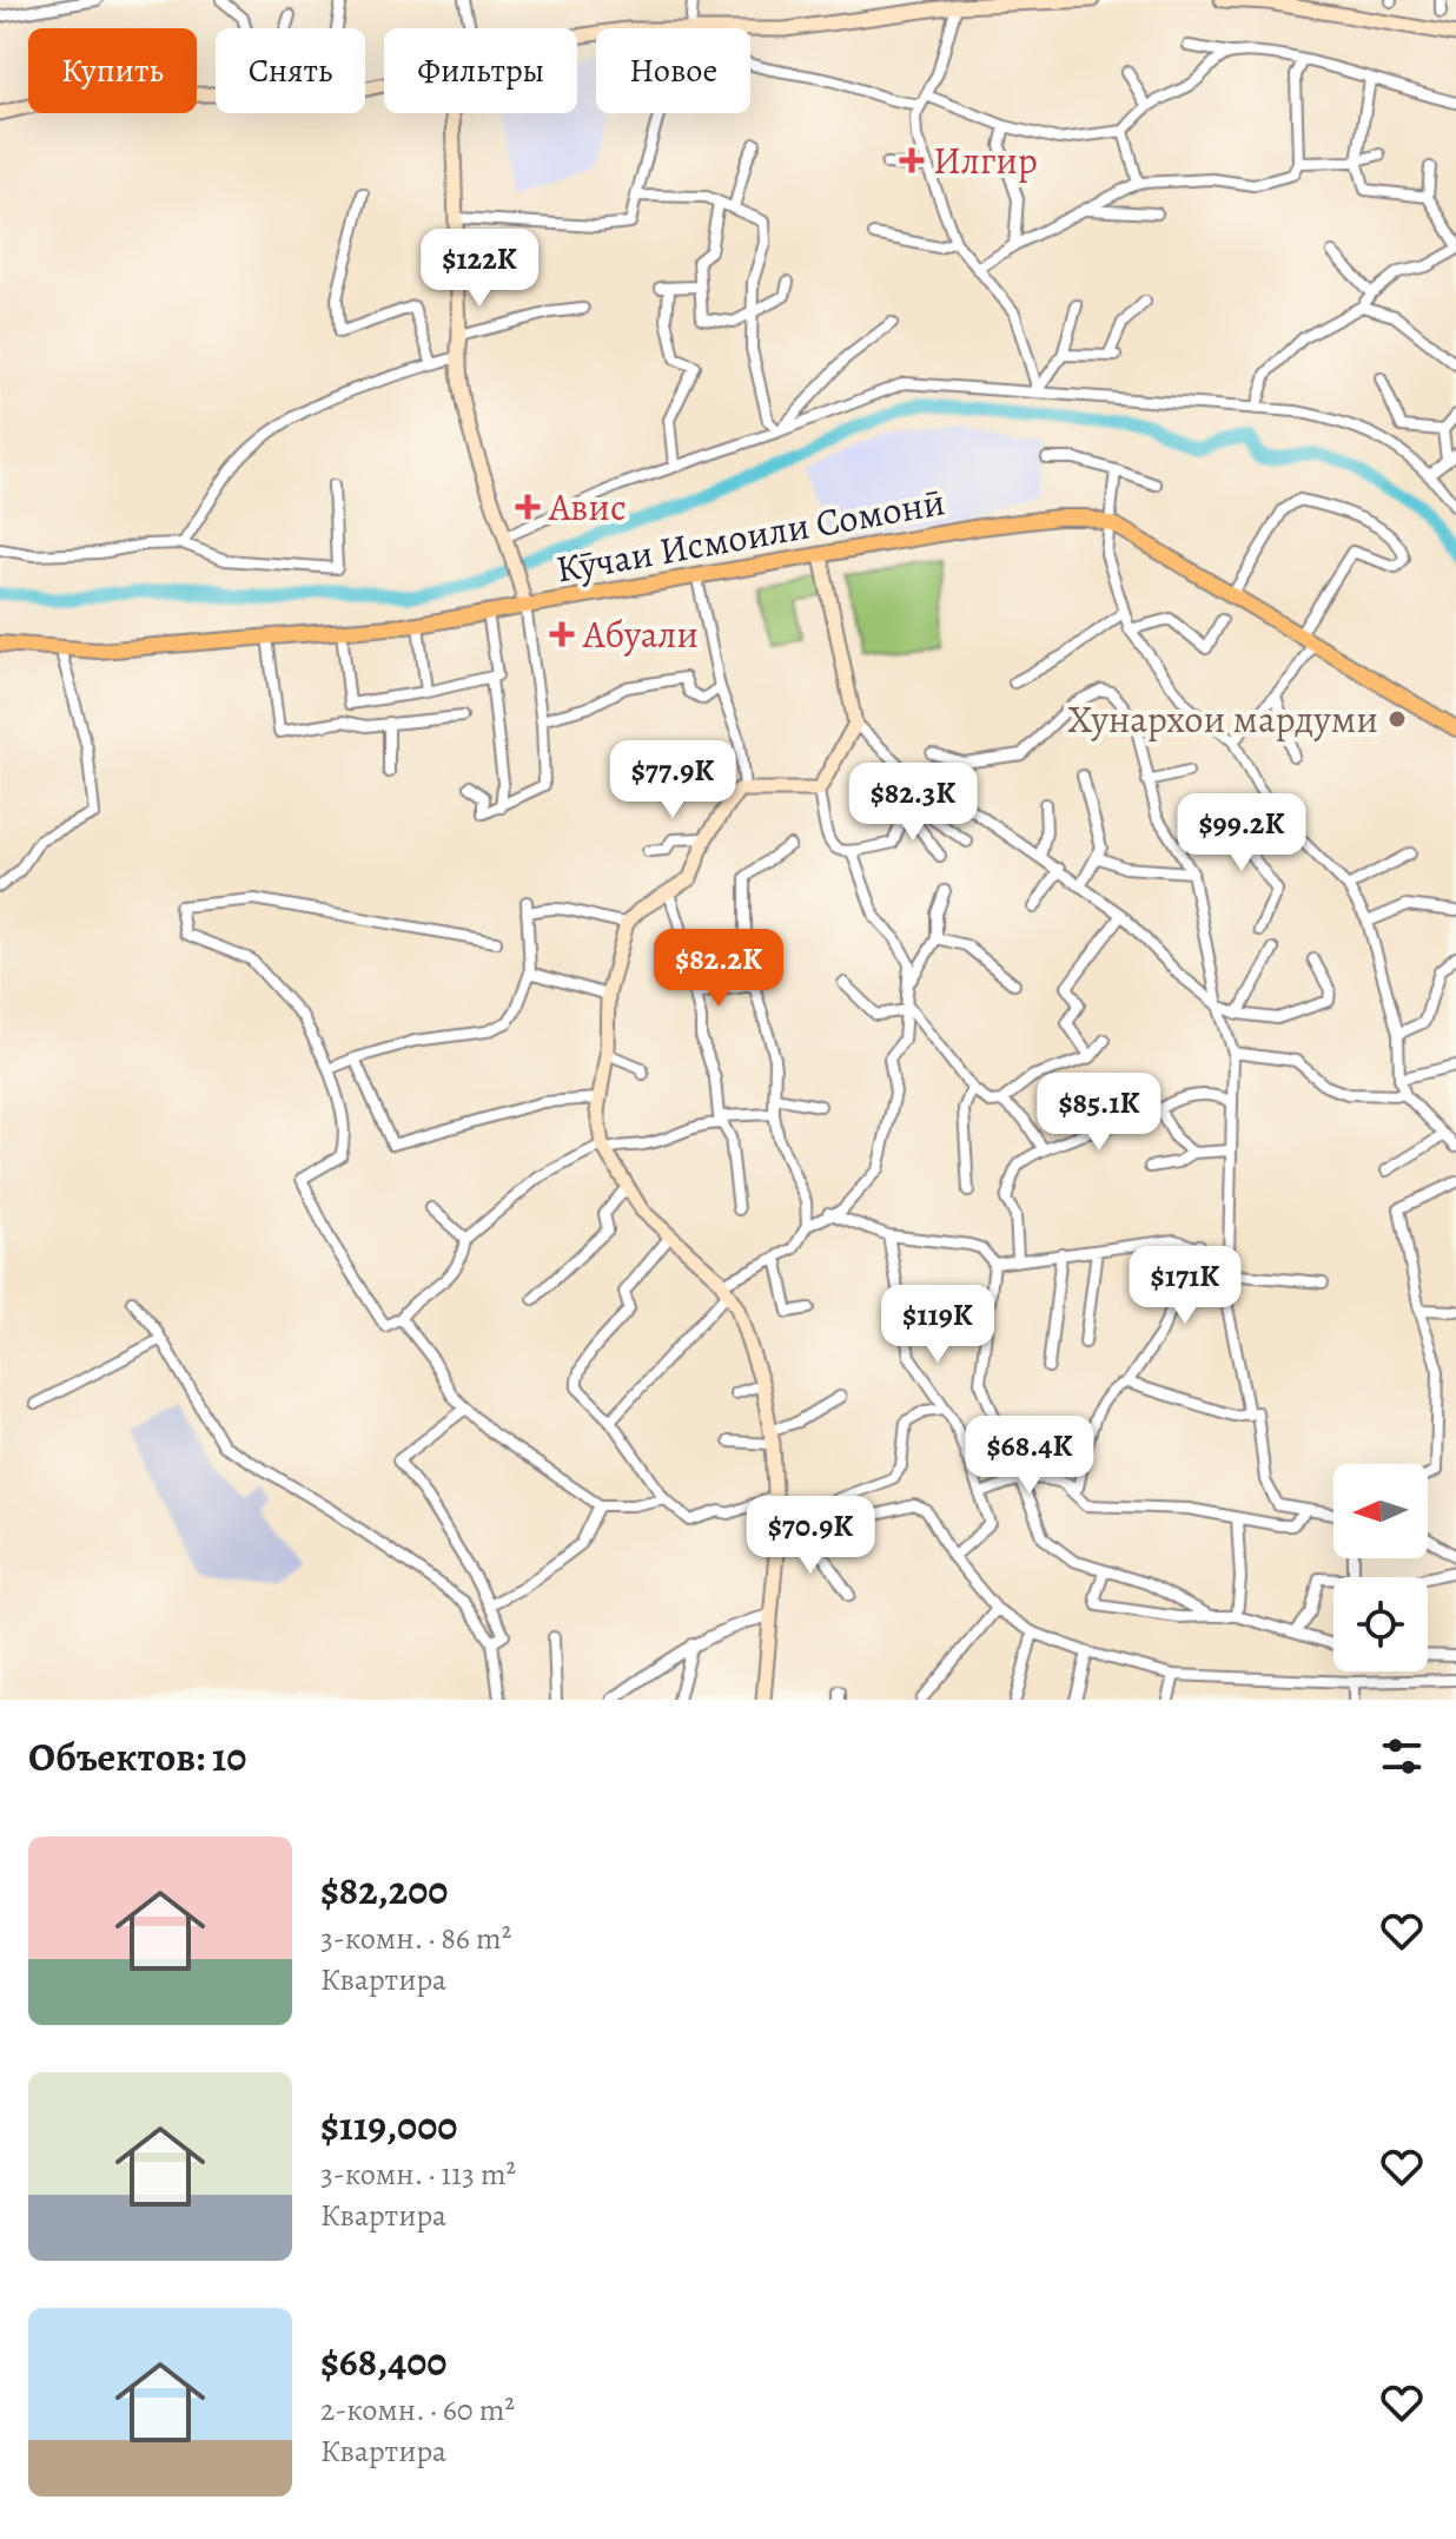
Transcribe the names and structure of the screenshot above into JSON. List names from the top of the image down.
{
  "streets": {
    "main road": ["Кӯчаи Исмоили Сомонӣ"]
  },
  "places": {
    "health": ["Илгир", "Авис", "Абуали"],
    "other": ["Хунархои мардуми"]
  },
  "north": "left",
  "page": {
    "chip": [
      "Купить",
      "Снять",
      "Фильтры",
      "Новое"
    ],
    "price": [
      "$122K",
      "$77.9K",
      "$82.3K",
      "$99.2K",
      "$82.2K",
      "$85.1K",
      "$171K",
      "$119K",
      "$68.4K",
      "$70.9K"
    ],
    "heading": "Объектов: 10",
    "list": [
      {
        "name": "$82,200",
        "note": "3-комн. · 86 m² · Квартира"
      },
      {
        "name": "$119,000",
        "note": "3-комн. · 113 m² · Квартира"
      },
      {
        "name": "$68,400",
        "note": "2-комн. · 60 m² · Квартира"
      }
    ]
  }
}
